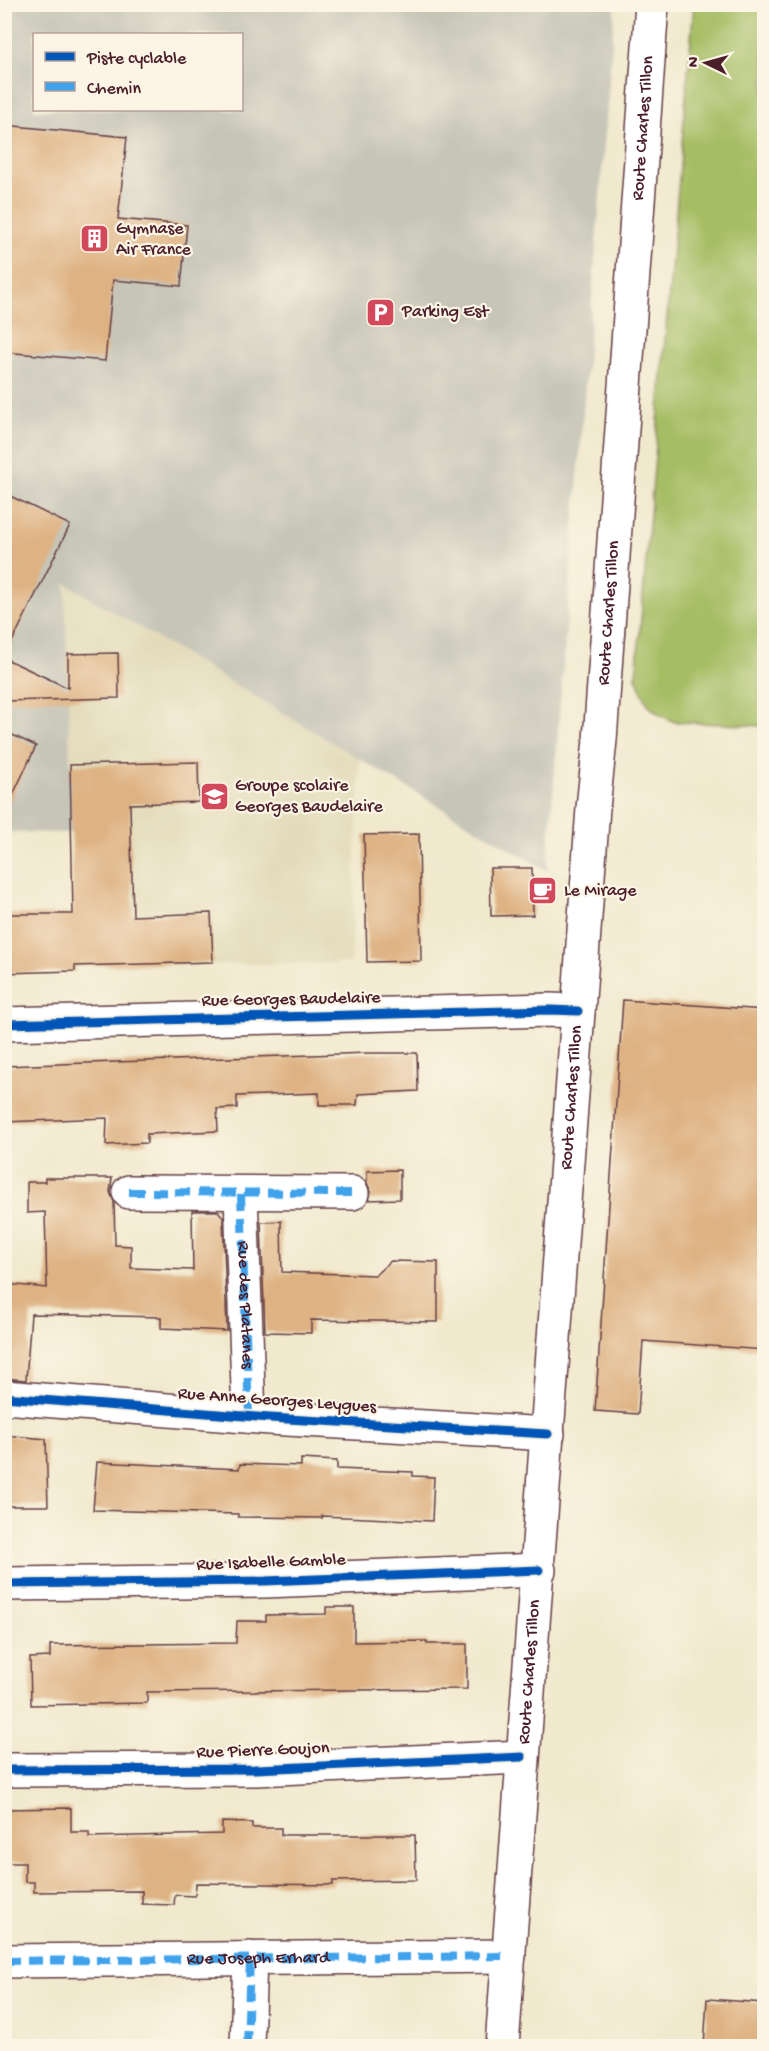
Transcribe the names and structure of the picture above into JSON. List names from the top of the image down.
{
  "streets": {
    "street": [
      "Route Charles Tillon",
      "Rue Georges Baudelaire",
      "Rue des Platanes",
      "Rue Anne Georges Leygues",
      "Rue Isabelle Gamble",
      "Rue Pierre Goujon",
      "Rue Joseph Erhard"
    ]
  },
  "crossings": [
    ["Route Charles Tillon", "Rue Georges Baudelaire"],
    ["Route Charles Tillon", "Rue Anne Georges Leygues"],
    ["Route Charles Tillon", "Rue Isabelle Gamble"],
    ["Route Charles Tillon", "Rue Pierre Goujon"],
    ["Route Charles Tillon", "Rue Joseph Erhard"],
    ["Rue des Platanes", "Rue Anne Georges Leygues"]
  ],
  "places": {
    "building": ["Gymnase Air France"],
    "parking": ["Parking Est"],
    "school or university": ["Groupe scolaire Georges Baudelaire"],
    "cafe": ["Le Mirage"]
  },
  "legend": ["Piste cyclable", "Chemin"],
  "north": "left"
}
